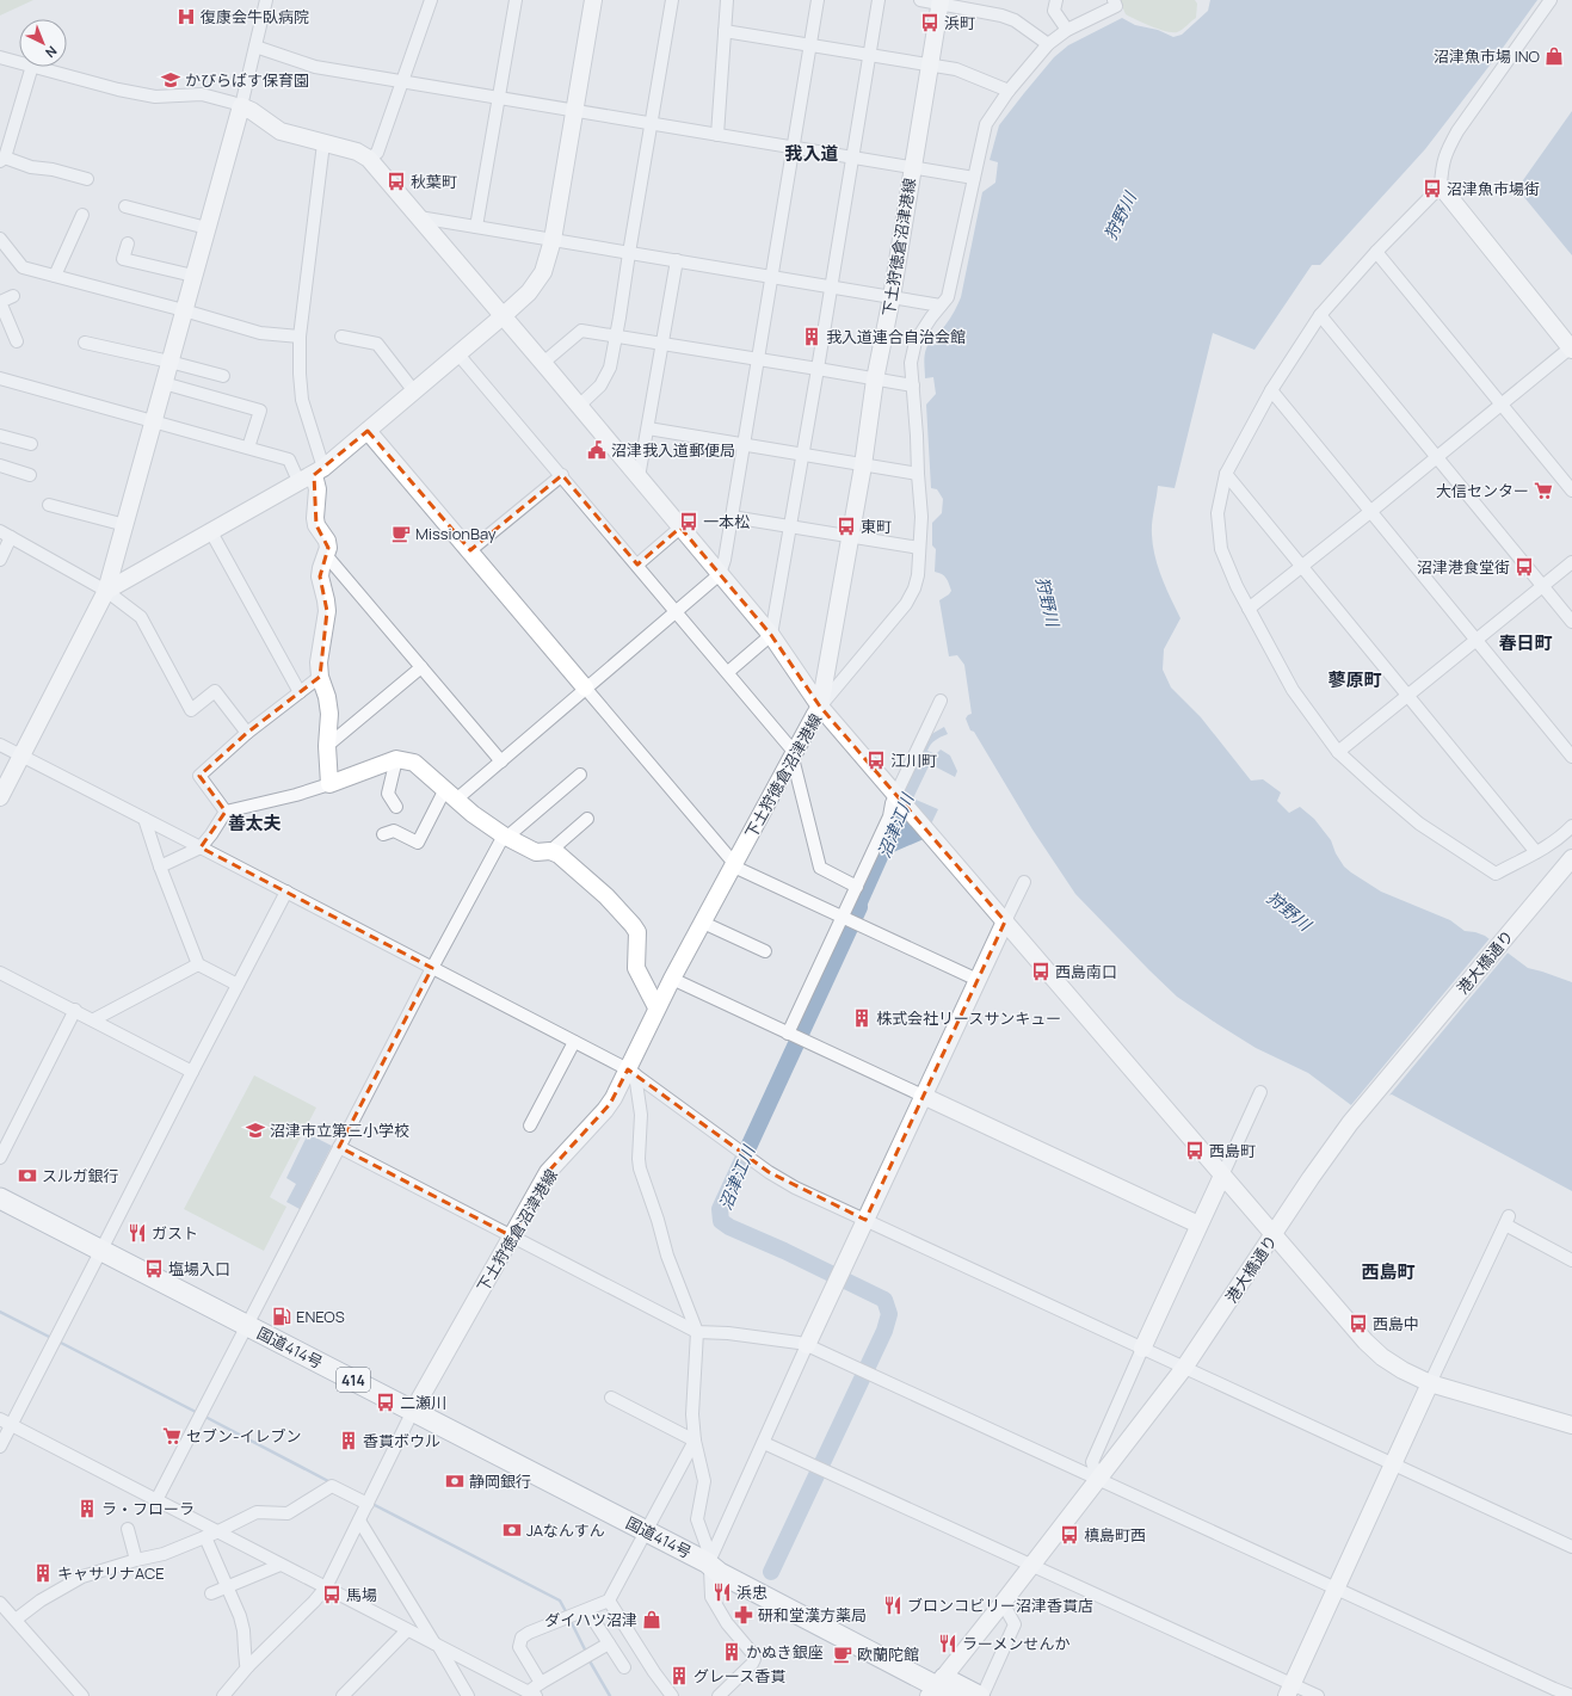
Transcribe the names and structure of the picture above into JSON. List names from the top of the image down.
{
  "streets": {
    "highway": ["国道414号", "414"],
    "street": ["下土狩徳倉沼津港線", "港大橋通り"]
  },
  "crossings": [
    ["下土狩徳倉沼津港線", "国道414号"],
    ["港大橋通り", "国道414号"]
  ],
  "districts": [
    "我入道",
    "春日町",
    "蓼原町",
    "善太夫",
    "西島町"
  ],
  "water": ["狩野川", "沼津江川"],
  "places": {
    "hospital": ["復康会牛臥病院"],
    "bus stop": [
      "浜町",
      "秋葉町",
      "沼津魚市場街",
      "一本松",
      "東町",
      "沼津港食堂街",
      "江川町",
      "西島南口",
      "西島町",
      "塩場入口",
      "西島中",
      "二瀬川",
      "槙島町西",
      "馬場"
    ],
    "shop": ["沼津魚市場 INO", "ダイハツ沼津"],
    "school or university": ["かぴらばす保育園", "沼津市立第三小学校"],
    "building": [
      "我入道連合自治会館",
      "株式会社リースサンキュー",
      "香貫ボウル",
      "ラ・フローラ",
      "キャサリナACE",
      "かぬき銀座",
      "グレース香貫"
    ],
    "public building": ["沼津我入道郵便局"],
    "supermarket": ["大信センター", "セブン-イレブン"],
    "cafe": ["MissionBay", "欧蘭陀館"],
    "bank": ["スルガ銀行", "静岡銀行", "JAなんすん"],
    "restaurant": [
      "ガスト",
      "浜忠",
      "ブロンコビリー沼津香貫店",
      "ラーメンせんか"
    ],
    "fuel station": ["ENEOS"],
    "pharmacy": ["研和堂漢方薬局"]
  },
  "north": "bottom right"
}
